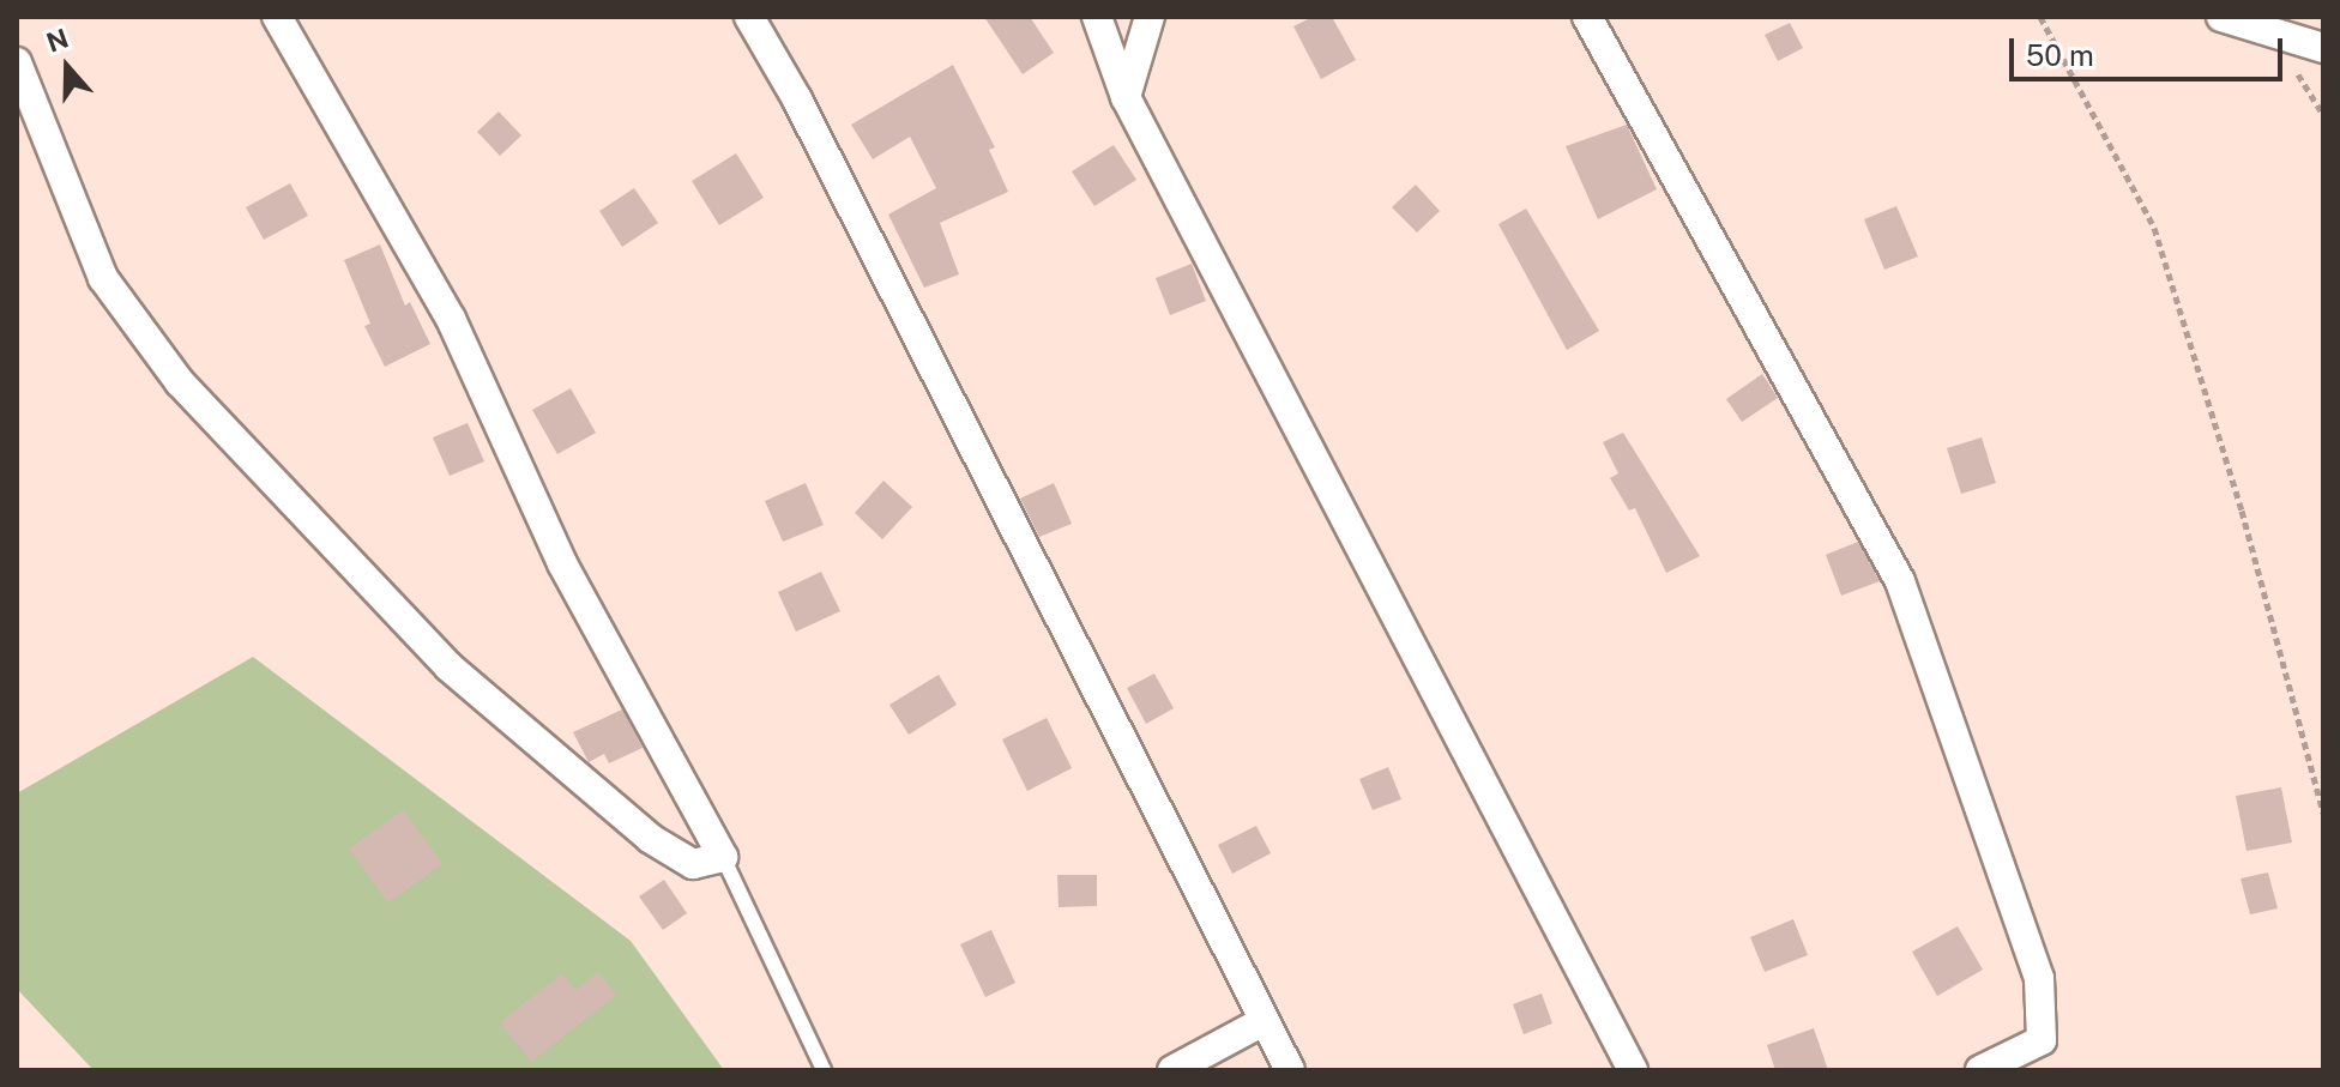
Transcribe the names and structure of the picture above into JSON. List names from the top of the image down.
{
  "scale_bar": "50 m",
  "north": "top"
}
